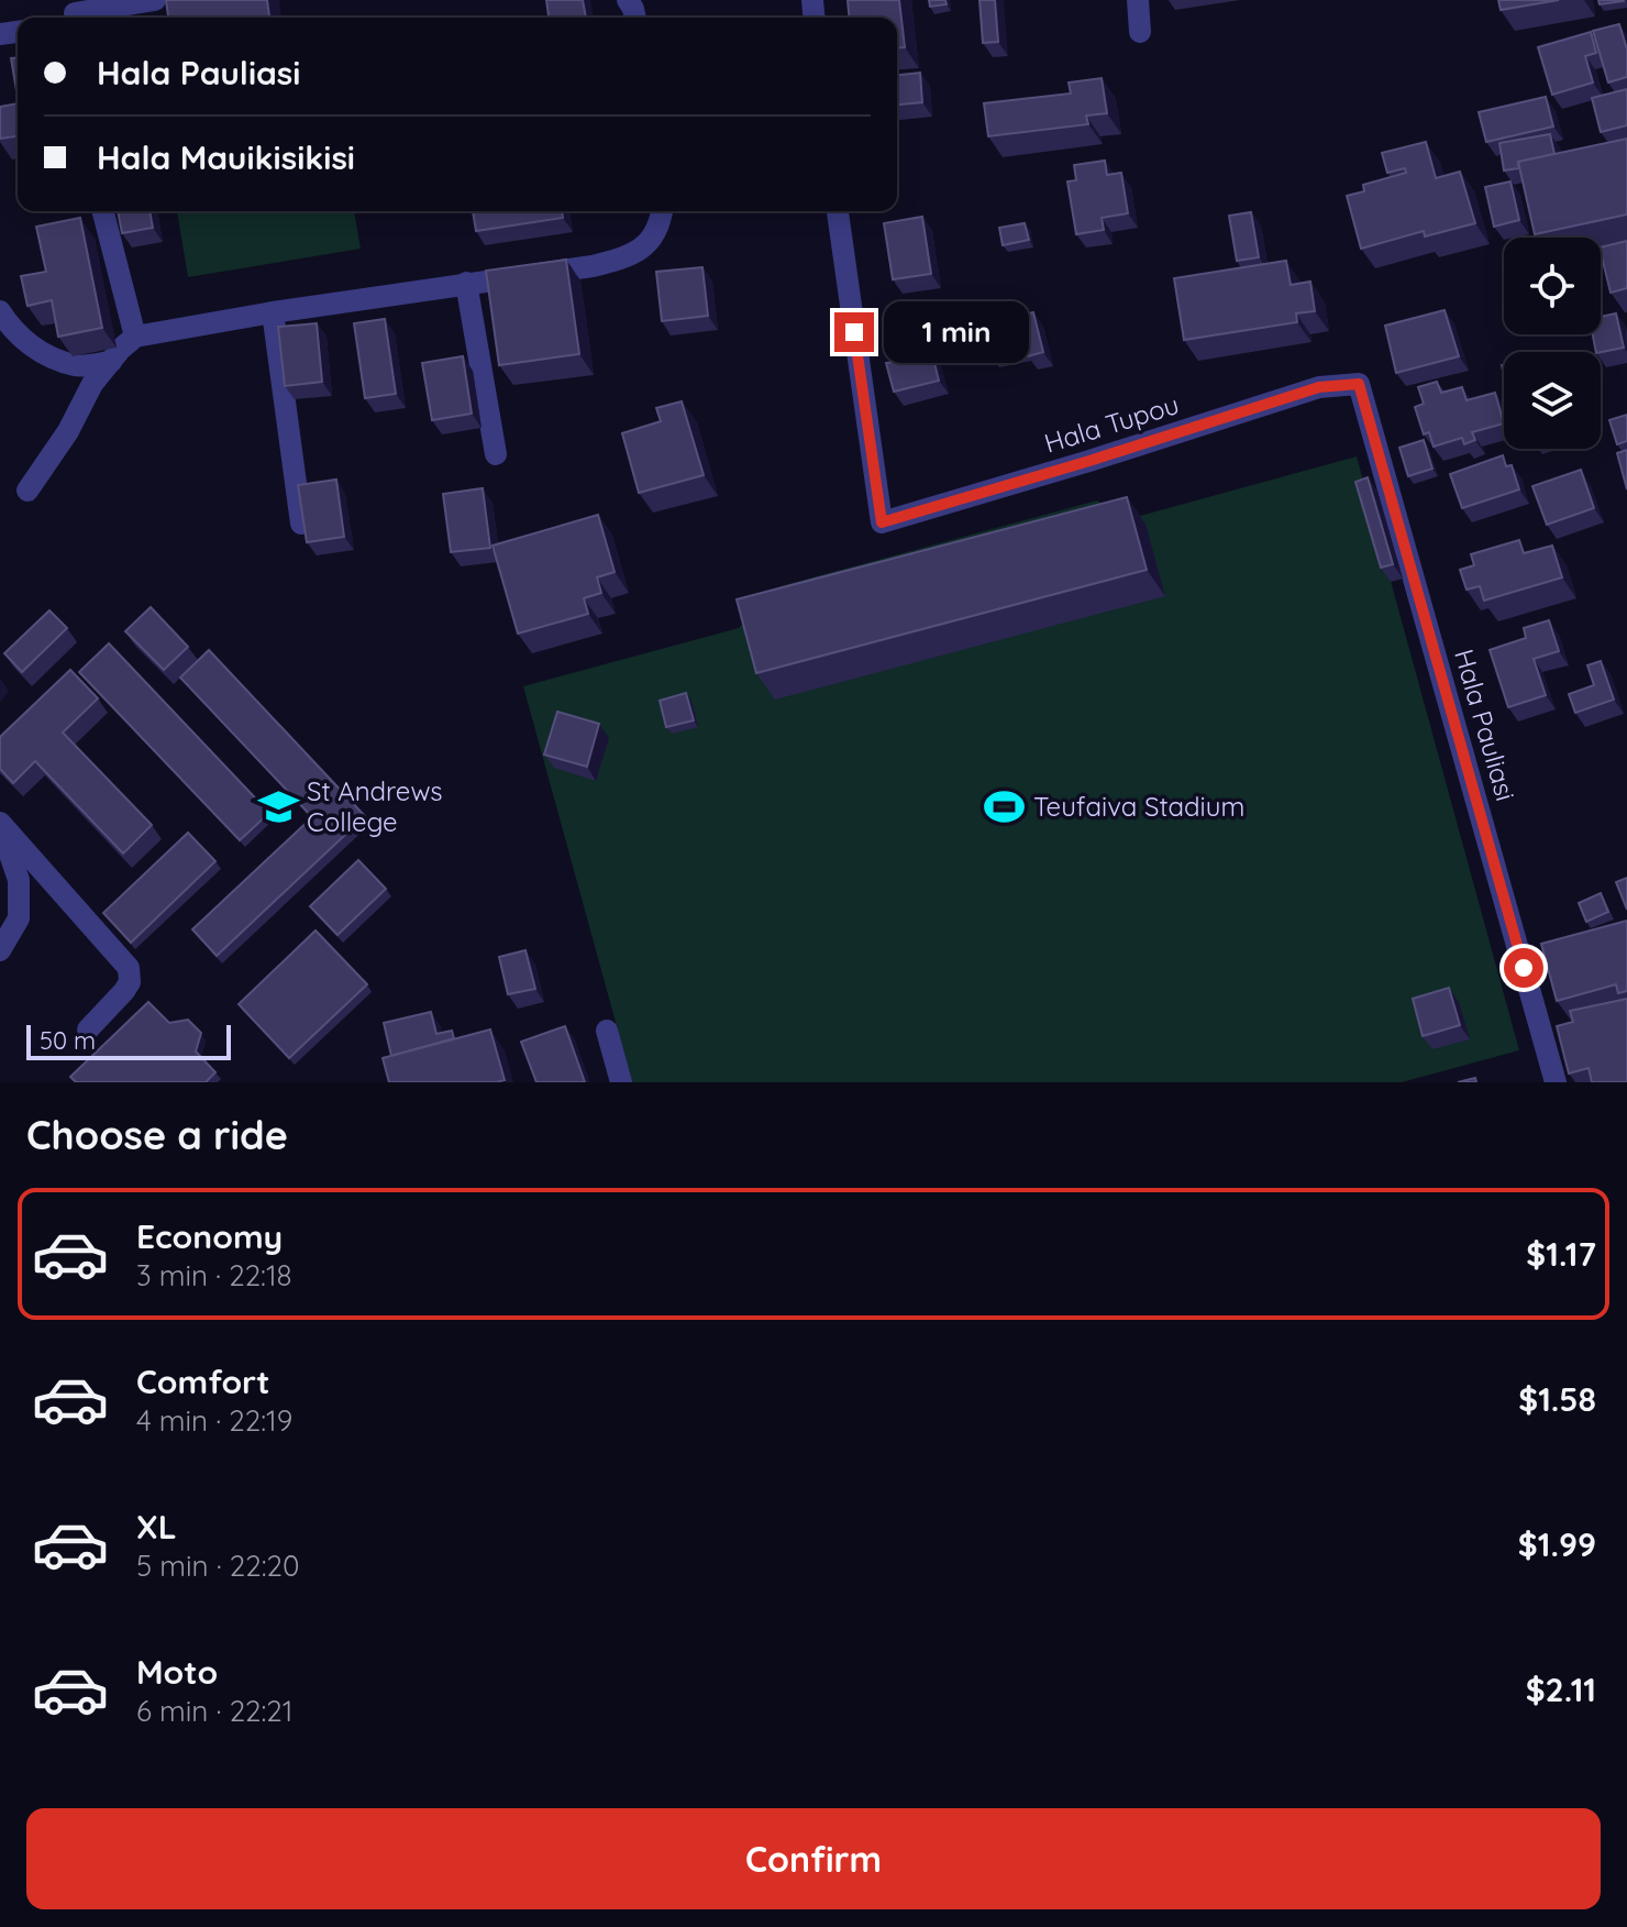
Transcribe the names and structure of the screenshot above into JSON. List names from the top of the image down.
{
  "streets": {
    "street": ["Hala Tupou", "Hala Pauliasi"]
  },
  "crossings": [
    ["Hala Tupou", "Hala Pauliasi"]
  ],
  "places": {
    "school or university": ["St Andrews College"],
    "sports": ["Teufaiva Stadium"]
  },
  "scale_bar": "50 m",
  "page": {
    "banner": ["Hala Pauliasi", "Hala Mauikisikisi"],
    "bubble": "1 min",
    "scale": "50 m",
    "heading": "Choose a ride",
    "list": [
      {
        "name": "Economy",
        "note": "3 min · 22:18",
        "value": "$1.17"
      },
      {
        "name": "Comfort",
        "note": "4 min · 22:19",
        "value": "$1.58"
      },
      {
        "name": "XL",
        "note": "5 min · 22:20",
        "value": "$1.99"
      },
      {
        "name": "Moto",
        "note": "6 min · 22:21",
        "value": "$2.11"
      }
    ],
    "buttons": "Confirm"
  }
}
